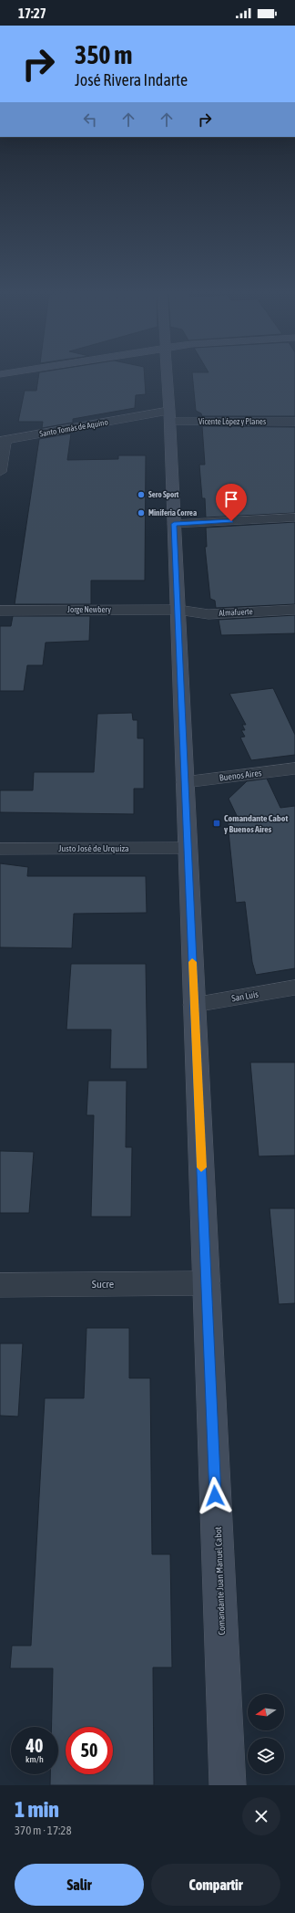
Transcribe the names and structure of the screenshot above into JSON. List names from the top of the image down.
{
  "streets": {
    "main road": ["Comandante Juan Manuel Cabot"],
    "street": [
      "Vicente López y Planes",
      "Santo Tomás de Aquino",
      "Jorge Newbery",
      "Almafuerte",
      "Buenos Aires",
      "Justo José de Urquiza",
      "San Luis",
      "Sucre"
    ]
  },
  "crossings": [
    ["Vicente López y Planes", "Santo Tomás de Aquino"],
    ["Vicente López y Planes", "Comandante Juan Manuel Cabot"],
    ["Santo Tomás de Aquino", "Comandante Juan Manuel Cabot"],
    ["Jorge Newbery", "Almafuerte"],
    ["Jorge Newbery", "Comandante Juan Manuel Cabot"],
    ["Almafuerte", "Comandante Juan Manuel Cabot"],
    ["Buenos Aires", "Comandante Juan Manuel Cabot"],
    ["Justo José de Urquiza", "Comandante Juan Manuel Cabot"],
    ["San Luis", "Comandante Juan Manuel Cabot"],
    ["Sucre", "Comandante Juan Manuel Cabot"]
  ],
  "places": {
    "other": ["Sero Sport", "Miniferia Correa"],
    "transit": ["Comandante Cabot y Buenos Aires"]
  },
  "north": "left",
  "page": {
    "status": "17:27",
    "turn": ["350 m", "José Rivera Indarte"],
    "speed": "40 km/h",
    "limit": "50",
    "heading": ["1 min", "370 m · 17:28"],
    "buttons": ["Salir", "Compartir"]
  }
}
